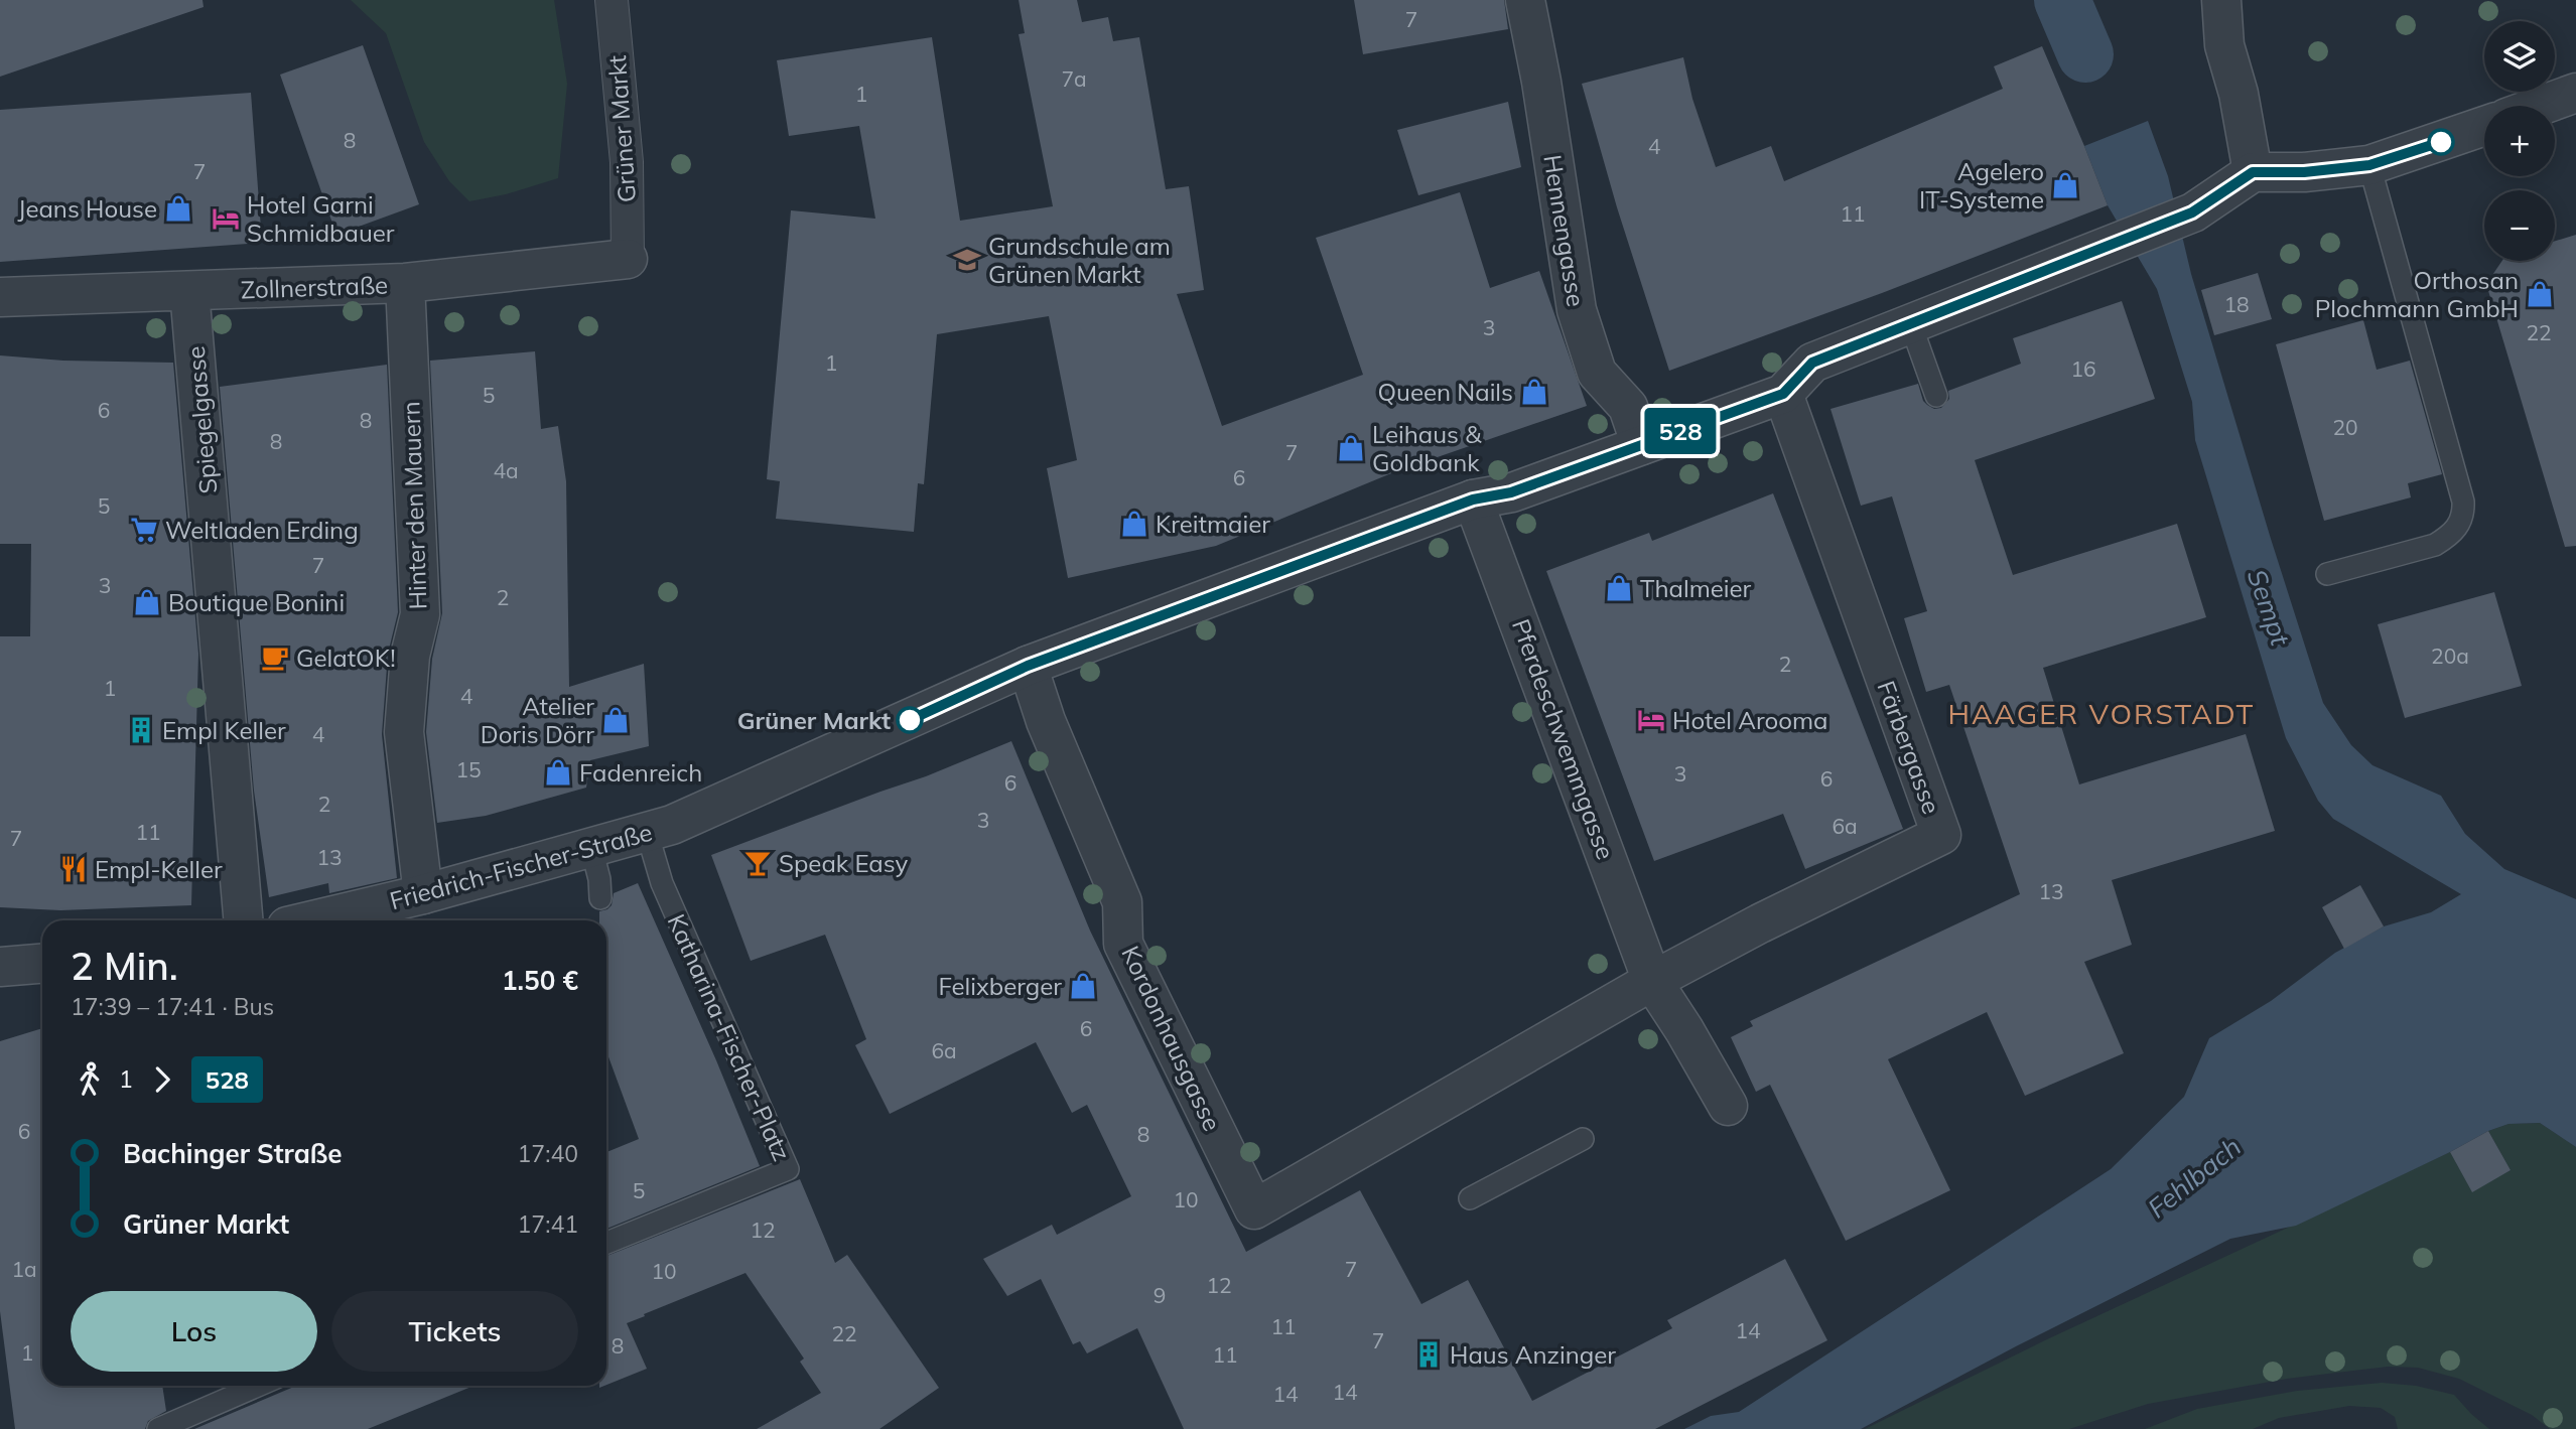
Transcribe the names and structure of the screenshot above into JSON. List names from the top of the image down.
{
  "streets": {
    "street": [
      "Grüner Markt",
      "Hennengasse",
      "Zollnerstraße",
      "Spiegelgasse",
      "Hinter den Mauern",
      "Pferdeschwemmgasse",
      "Färbergasse",
      "Friedrich-Fischer-Straße",
      "Kordonhausgasse"
    ],
    "lane": ["Katharina-Fischer-Platz"]
  },
  "crossings": [
    ["Grüner Markt", "Zollnerstraße"],
    ["Hennengasse", "Friedrich-Fischer-Straße"],
    ["Zollnerstraße", "Spiegelgasse"],
    ["Zollnerstraße", "Hinter den Mauern"],
    ["Hinter den Mauern", "Friedrich-Fischer-Straße"],
    ["Pferdeschwemmgasse", "Färbergasse"],
    ["Pferdeschwemmgasse", "Friedrich-Fischer-Straße"],
    ["Pferdeschwemmgasse", "Kordonhausgasse"],
    ["Färbergasse", "Friedrich-Fischer-Straße"],
    ["Färbergasse", "Kordonhausgasse"],
    ["Friedrich-Fischer-Straße", "Katharina-Fischer-Platz"],
    ["Friedrich-Fischer-Straße", "Kordonhausgasse"]
  ],
  "districts": ["HAAGER VORSTADT"],
  "water": ["Sempt", "Fehlbach"],
  "places": {
    "shop": [
      "Agelero IT-Systeme",
      "Jeans House",
      "Orthosan Plochmann GmbH",
      "Queen Nails",
      "Leihaus & Goldbank",
      "Kreitmaier",
      "Thalmeier",
      "Boutique Bonini",
      "Atelier Doris Dörr",
      "Fadenreich",
      "Felixberger"
    ],
    "hotel": ["Hotel Garni Schmidbauer", "Hotel Arooma"],
    "school or university": ["Grundschule am Grünen Markt"],
    "supermarket": ["Weltladen Erding"],
    "cafe": ["GelatOK!"],
    "other": ["Grüner Markt"],
    "building": ["Empl Keller", "Haus Anzinger"],
    "bar": ["Speak Easy"],
    "restaurant": ["Empl-Keller"]
  },
  "lines": ["bus line 528"],
  "house_numbers": [
    "7",
    "7a",
    "1",
    "8",
    "4",
    "7",
    "11",
    "18",
    "3",
    "22",
    "1",
    "16",
    "5",
    "6",
    "8",
    "20",
    "8",
    "7",
    "4a",
    "6",
    "5",
    "7",
    "3",
    "2",
    "20a",
    "2",
    "1",
    "4",
    "4",
    "15",
    "3",
    "6",
    "6",
    "2",
    "3",
    "6a",
    "11",
    "7",
    "13",
    "13",
    "6",
    "6a",
    "6",
    "8",
    "5",
    "10",
    "12",
    "1a",
    "7",
    "10",
    "12",
    "9",
    "11",
    "14",
    "22",
    "7",
    "8",
    "1",
    "11",
    "14",
    "14"
  ],
  "page": {
    "on_map": "528",
    "map_buttons": ["+", "−"],
    "heading": ["2 Min.", "17:39 – 17:41 · Bus", "1.50 €"],
    "legs": ["1", "528"],
    "list": [
      {
        "name": "Bachinger Straße",
        "value": "17:40"
      },
      {
        "name": "Grüner Markt",
        "value": "17:41"
      }
    ],
    "buttons": ["Los", "Tickets"]
  }
}
